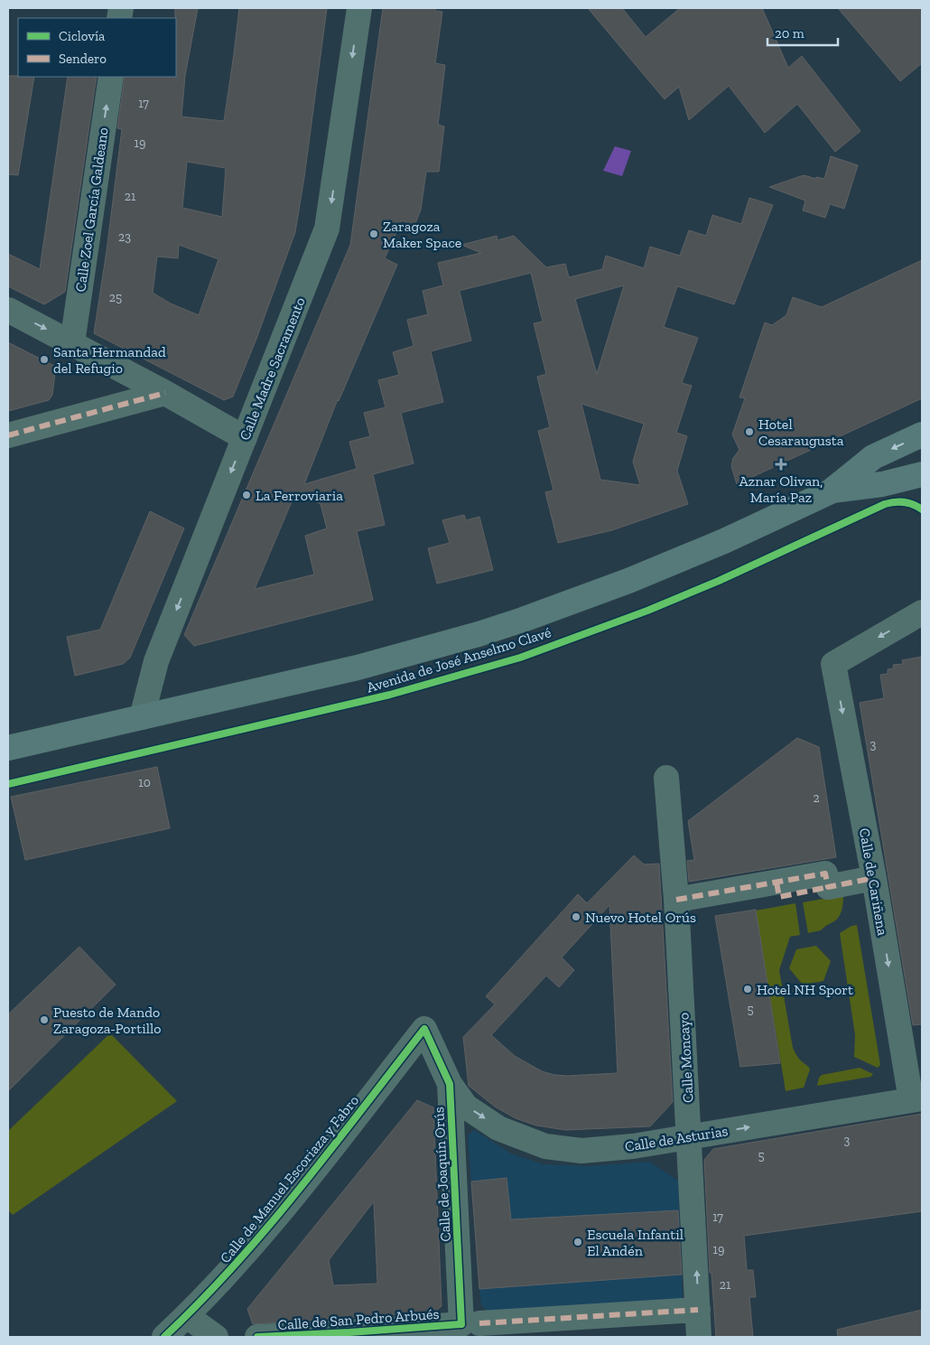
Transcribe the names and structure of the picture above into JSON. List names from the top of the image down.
{
  "streets": {
    "main road": ["Avenida de José Anselmo Clavé"],
    "street": [
      "Calle Zoel García Galdeano",
      "Calle Madre Sacramento",
      "Calle de Cariñena",
      "Calle Moncayo",
      "Calle de Asturias",
      "Calle de Joaquín Orús",
      "Calle de Manuel Escoriaza y Fabro",
      "Calle de San Pedro Arbués"
    ]
  },
  "crossings": [
    ["Calle Madre Sacramento", "Avenida de José Anselmo Clavé"],
    ["Calle de Cariñena", "Calle de Asturias"],
    ["Calle Moncayo", "Calle de Asturias"],
    ["Calle Moncayo", "Calle de San Pedro Arbués"],
    ["Calle de Asturias", "Calle de Joaquín Orús"],
    ["Calle de Joaquín Orús", "Calle de Manuel Escoriaza y Fabro"],
    ["Calle de Joaquín Orús", "Calle de San Pedro Arbués"]
  ],
  "one_way": [
    "Calle Zoel García Galdeano",
    "Calle Madre Sacramento",
    "Calle de Cariñena",
    "Calle de Asturias"
  ],
  "places": {
    "other": [
      "Zaragoza Maker Space",
      "Santa Hermandad del Refugio",
      "Hotel Cesaraugusta",
      "La Ferroviaria",
      "Nuevo Hotel Orús",
      "Hotel NH Sport",
      "Puesto de Mando Zaragoza-Portillo",
      "Escuela Infantil El Andén"
    ],
    "health": ["Aznar Olivan, María Paz"]
  },
  "house_numbers": [
    "17",
    "19",
    "21",
    "23",
    "25",
    "3",
    "10",
    "2",
    "5",
    "3",
    "5",
    "17",
    "19",
    "21"
  ],
  "legend": ["Ciclovía", "Sendero"],
  "scale_bar": "20 m"
}
